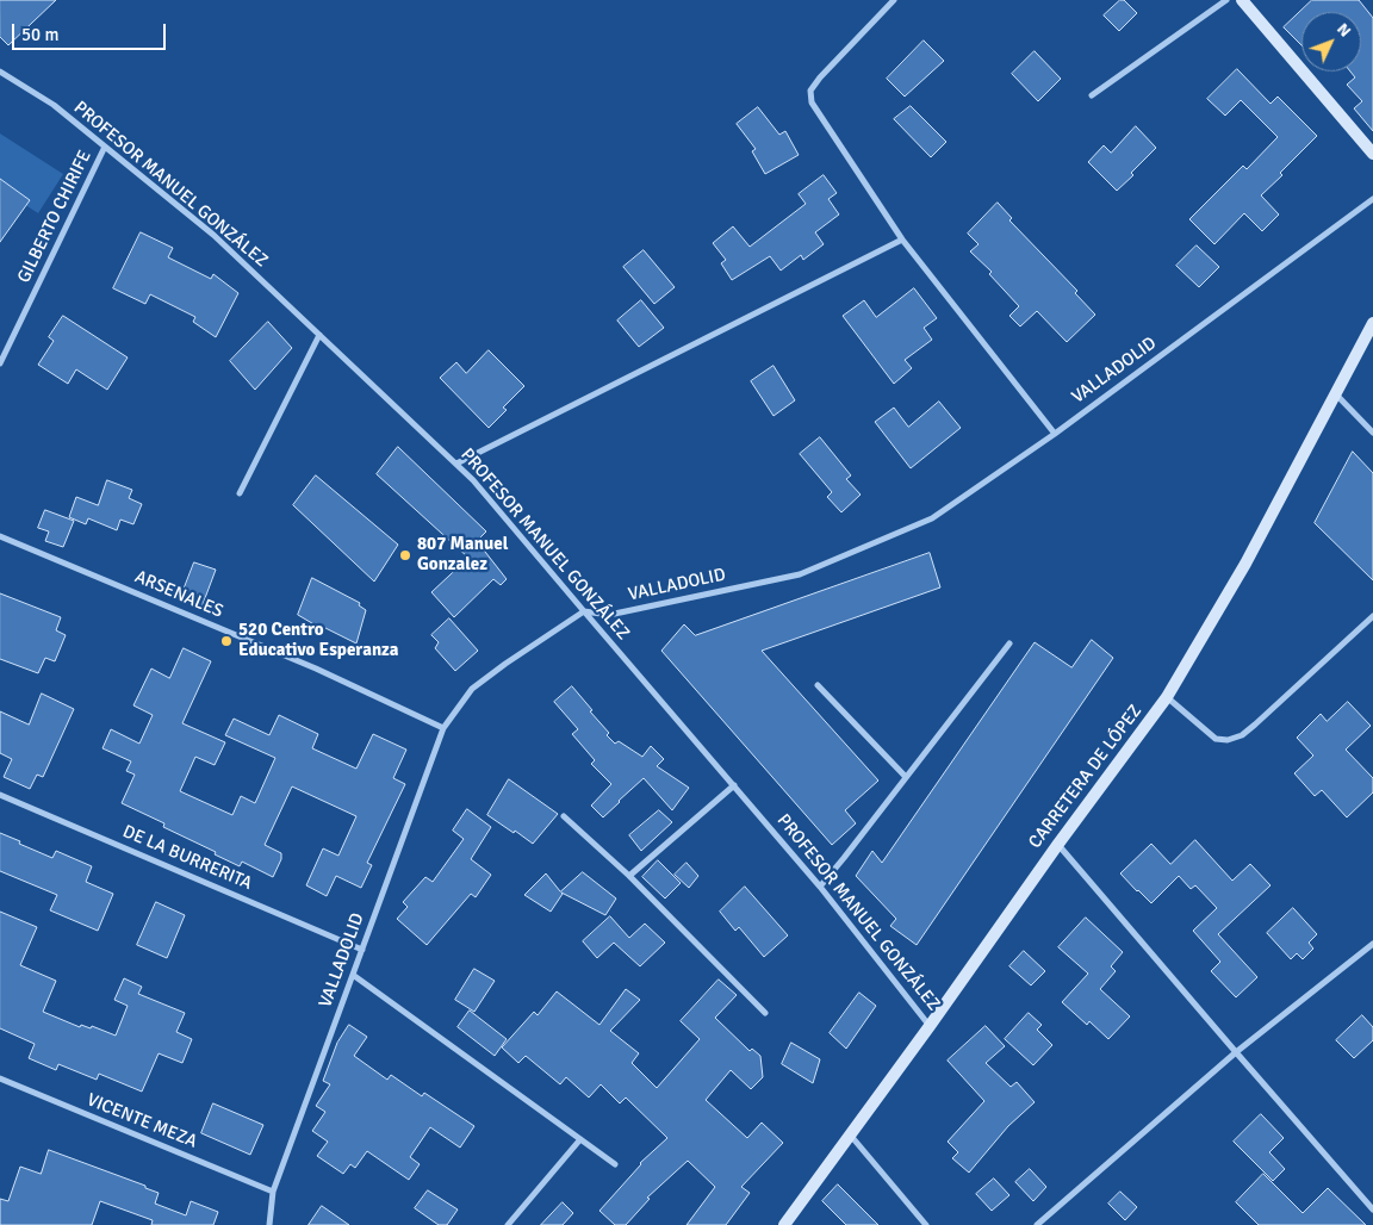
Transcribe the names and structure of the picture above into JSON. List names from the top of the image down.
{
  "streets": {
    "main road": ["CARRETERA DE LÓPEZ"],
    "street": [
      "PROFESOR MANUEL GONZÁLEZ",
      "GILBERTO CHIRIFE",
      "VALLADOLID",
      "ARSENALES",
      "DE LA BURRERITA",
      "VICENTE MEZA"
    ]
  },
  "crossings": [
    ["PROFESOR MANUEL GONZÁLEZ", "GILBERTO CHIRIFE"],
    ["PROFESOR MANUEL GONZÁLEZ", "VALLADOLID"],
    ["PROFESOR MANUEL GONZÁLEZ", "CARRETERA DE LÓPEZ"],
    ["VALLADOLID", "ARSENALES"],
    ["VALLADOLID", "DE LA BURRERITA"],
    ["VALLADOLID", "VICENTE MEZA"]
  ],
  "places": ["807 Manuel Gonzalez", "520 Centro Educativo Esperanza"],
  "scale_bar": "50 m",
  "north": "top right"
}
